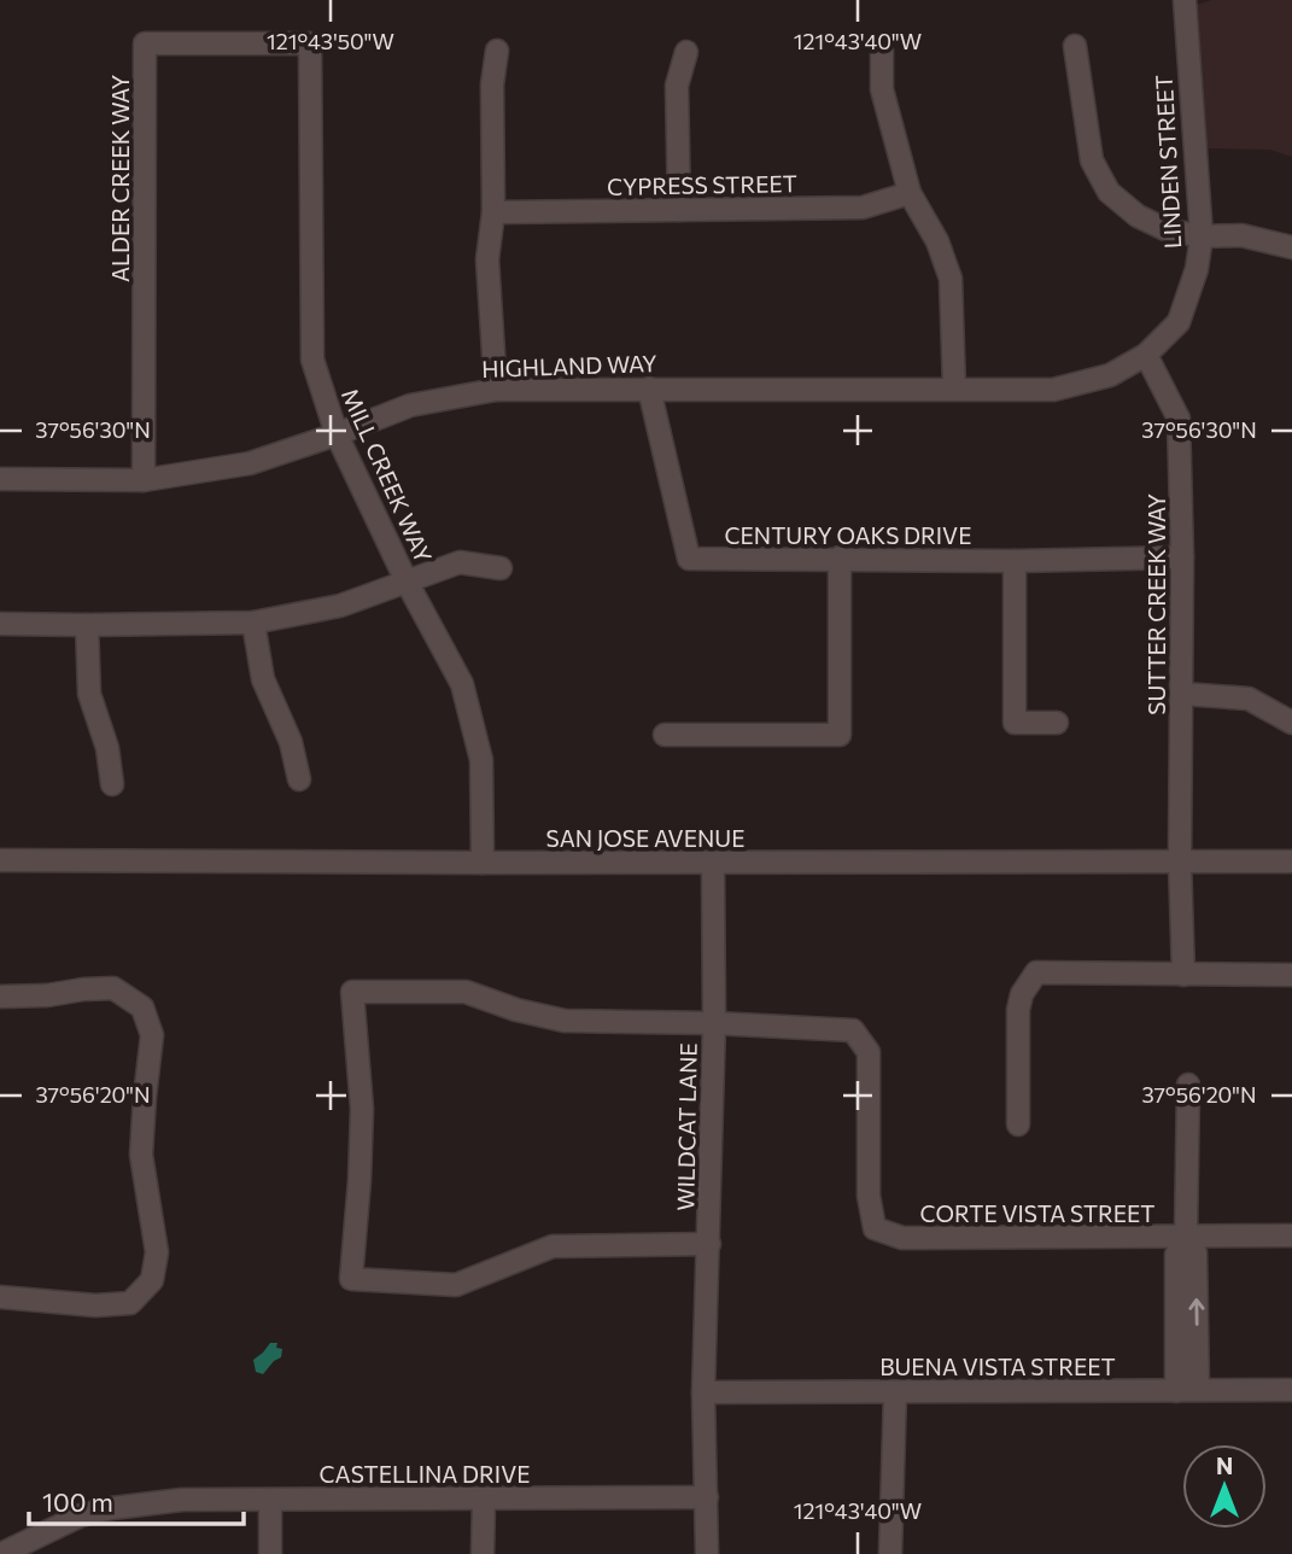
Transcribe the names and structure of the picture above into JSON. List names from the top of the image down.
{
  "streets": {
    "street": [
      "LINDEN STREET",
      "ALDER CREEK WAY",
      "CYPRESS STREET",
      "HIGHLAND WAY",
      "MILL CREEK WAY",
      "CENTURY OAKS DRIVE",
      "SUTTER CREEK WAY",
      "SAN JOSE AVENUE",
      "WILDCAT LANE",
      "CORTE VISTA STREET",
      "BUENA VISTA STREET",
      "CASTELLINA DRIVE"
    ]
  },
  "crossings": [
    ["LINDEN STREET", "HIGHLAND WAY"],
    ["LINDEN STREET", "SUTTER CREEK WAY"],
    ["ALDER CREEK WAY", "HIGHLAND WAY"],
    ["ALDER CREEK WAY", "MILL CREEK WAY"],
    ["HIGHLAND WAY", "MILL CREEK WAY"],
    ["HIGHLAND WAY", "CENTURY OAKS DRIVE"],
    ["HIGHLAND WAY", "SUTTER CREEK WAY"],
    ["MILL CREEK WAY", "SAN JOSE AVENUE"],
    ["CENTURY OAKS DRIVE", "SUTTER CREEK WAY"],
    ["SUTTER CREEK WAY", "SAN JOSE AVENUE"],
    ["SAN JOSE AVENUE", "WILDCAT LANE"],
    ["WILDCAT LANE", "CORTE VISTA STREET"],
    ["WILDCAT LANE", "BUENA VISTA STREET"],
    ["WILDCAT LANE", "CASTELLINA DRIVE"]
  ],
  "scale_bar": "100 m",
  "north": "top",
  "coordinates": [
    "121°43'50\"W",
    "121°43'40\"W",
    "37°56'30\"N",
    "37°56'20\"N"
  ]
}
